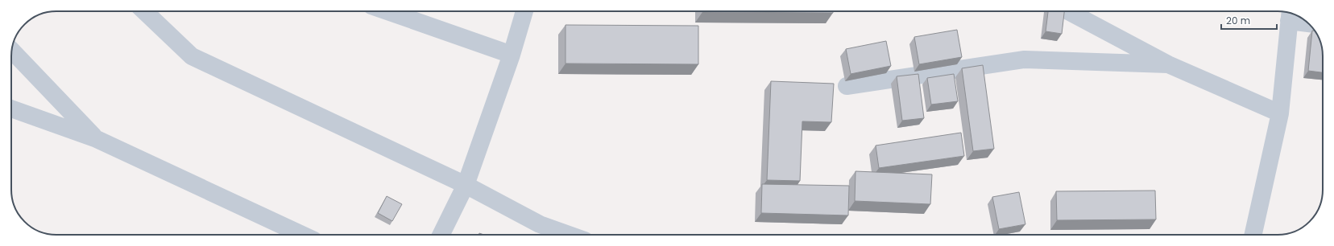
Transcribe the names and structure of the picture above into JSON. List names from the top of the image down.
{
  "scale_bar": "20 m"
}
